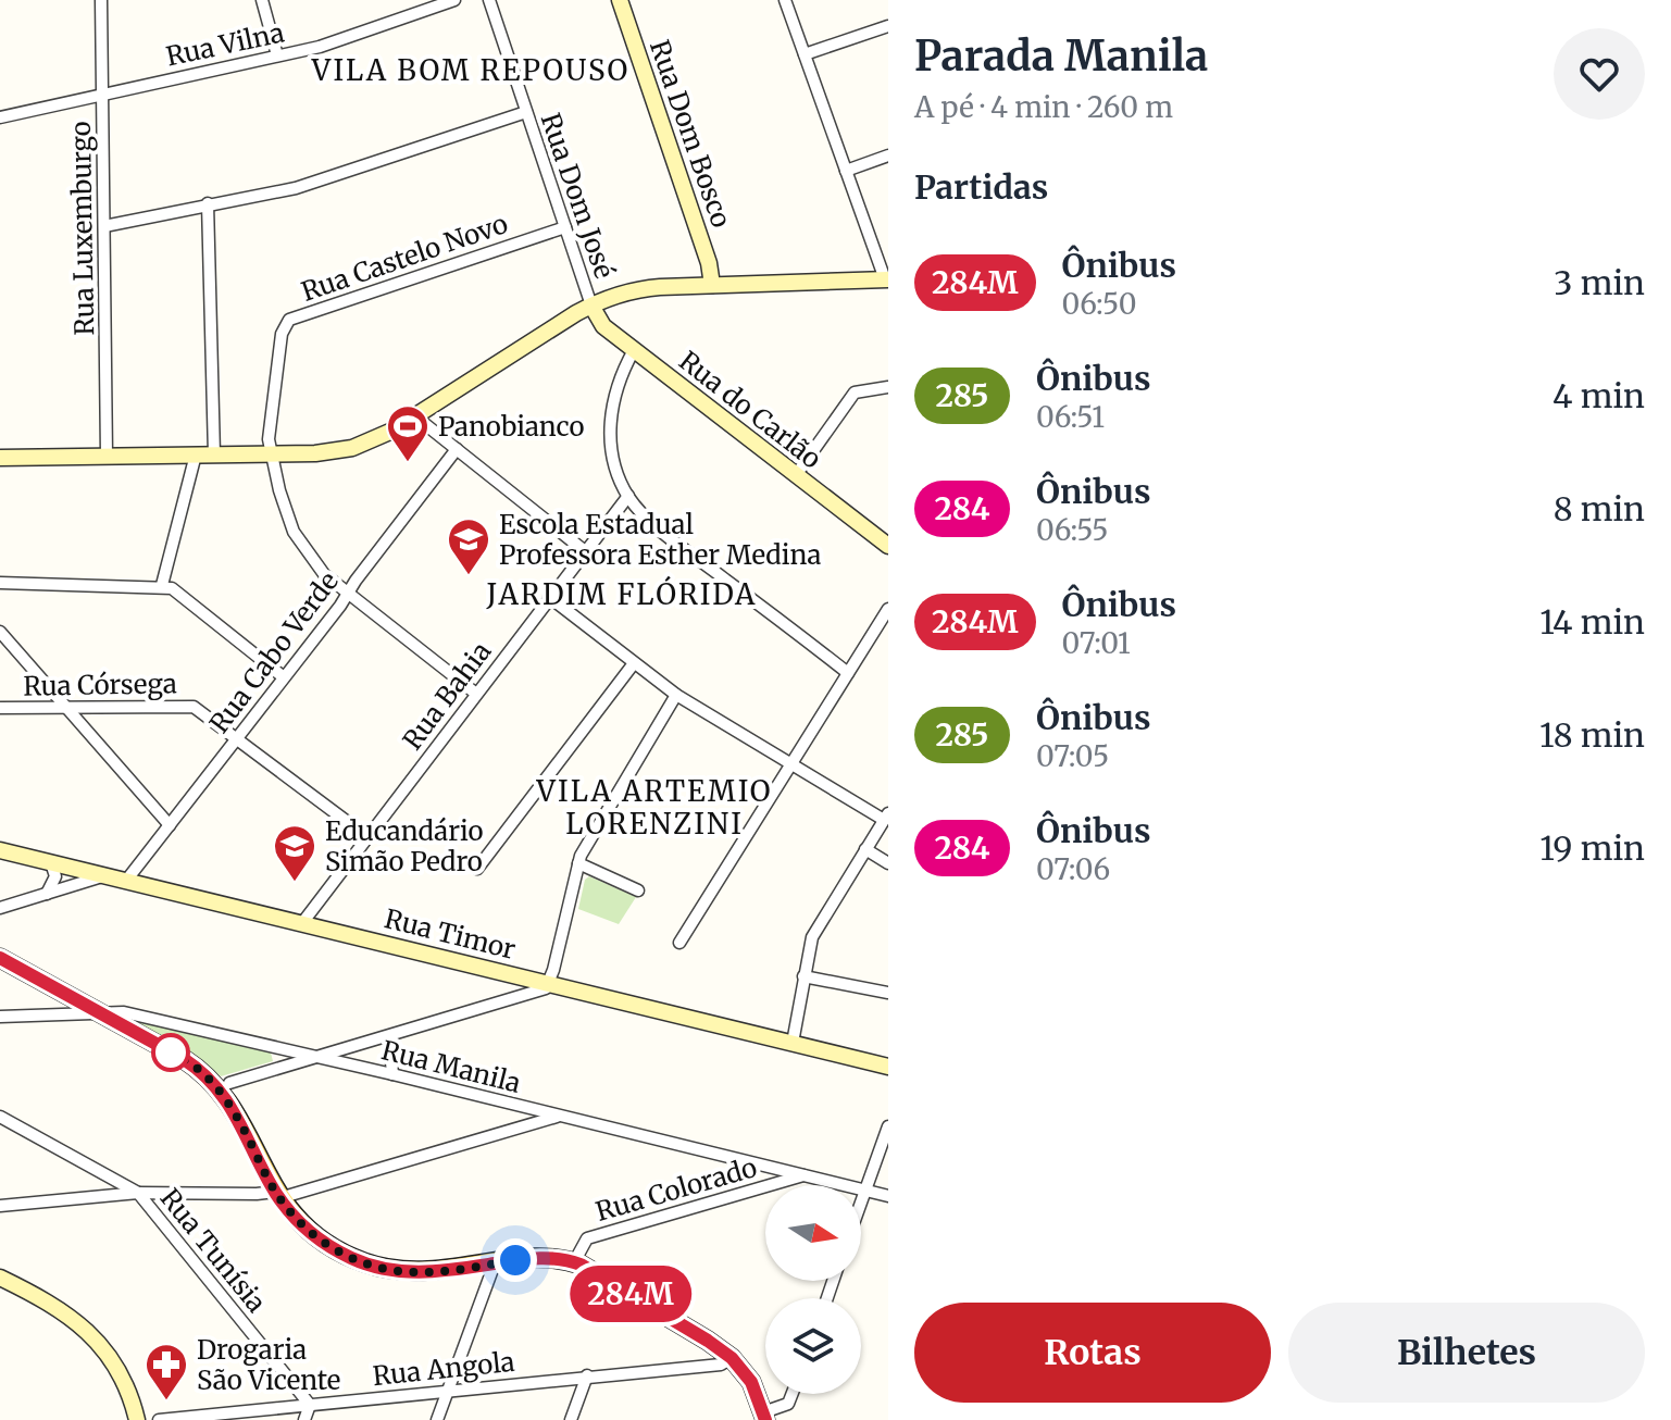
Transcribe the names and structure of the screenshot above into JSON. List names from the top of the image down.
{
  "streets": {
    "street": [
      "Rua Vilna",
      "Rua Dom Bosco",
      "Rua Dom José",
      "Rua Luxemburgo",
      "Rua Castelo Novo",
      "Rua do Carlão",
      "Rua Cabo Verde",
      "Rua Córsega",
      "Rua Bahia",
      "Rua Timor",
      "Rua Manila",
      "Rua Colorado",
      "Rua Tunísia",
      "Rua Angola"
    ]
  },
  "crossings": [
    ["Rua Vilna", "Rua Luxemburgo"],
    ["Rua Dom José", "Rua Castelo Novo"],
    ["Rua Dom José", "Rua do Carlão"],
    ["Rua Cabo Verde", "Rua Córsega"],
    ["Rua Cabo Verde", "Rua Timor"],
    ["Rua Córsega", "Rua Bahia"],
    ["Rua Bahia", "Rua Timor"],
    ["Rua Manila", "Rua Colorado"],
    ["Rua Tunísia", "Rua Angola"]
  ],
  "districts": ["VILA BOM REPOUSO", "JARDIM FLÓRIDA", "VILA ARTEMIO LORENZINI"],
  "places": {
    "sports": ["Panobianco"],
    "school or university": ["Escola Estadual Professora Esther Medina", "Educandário Simão Pedro"],
    "pharmacy": ["Drogaria São Vicente"]
  },
  "lines": ["bus line 284M"],
  "north": "right",
  "page": {
    "on_map": "284M",
    "heading": [
      ["Parada Manila", "A pé · 4 min · 260 m"],
      "Partidas"
    ],
    "list": [
      {
        "mark": "284M",
        "name": "Ônibus",
        "note": "06:50",
        "value": "3 min"
      },
      {
        "mark": "285",
        "name": "Ônibus",
        "note": "06:51",
        "value": "4 min"
      },
      {
        "mark": "284",
        "name": "Ônibus",
        "note": "06:55",
        "value": "8 min"
      },
      {
        "mark": "284M",
        "name": "Ônibus",
        "note": "07:01",
        "value": "14 min"
      },
      {
        "mark": "285",
        "name": "Ônibus",
        "note": "07:05",
        "value": "18 min"
      },
      {
        "mark": "284",
        "name": "Ônibus",
        "note": "07:06",
        "value": "19 min"
      }
    ],
    "buttons": ["Rotas", "Bilhetes"]
  }
}
